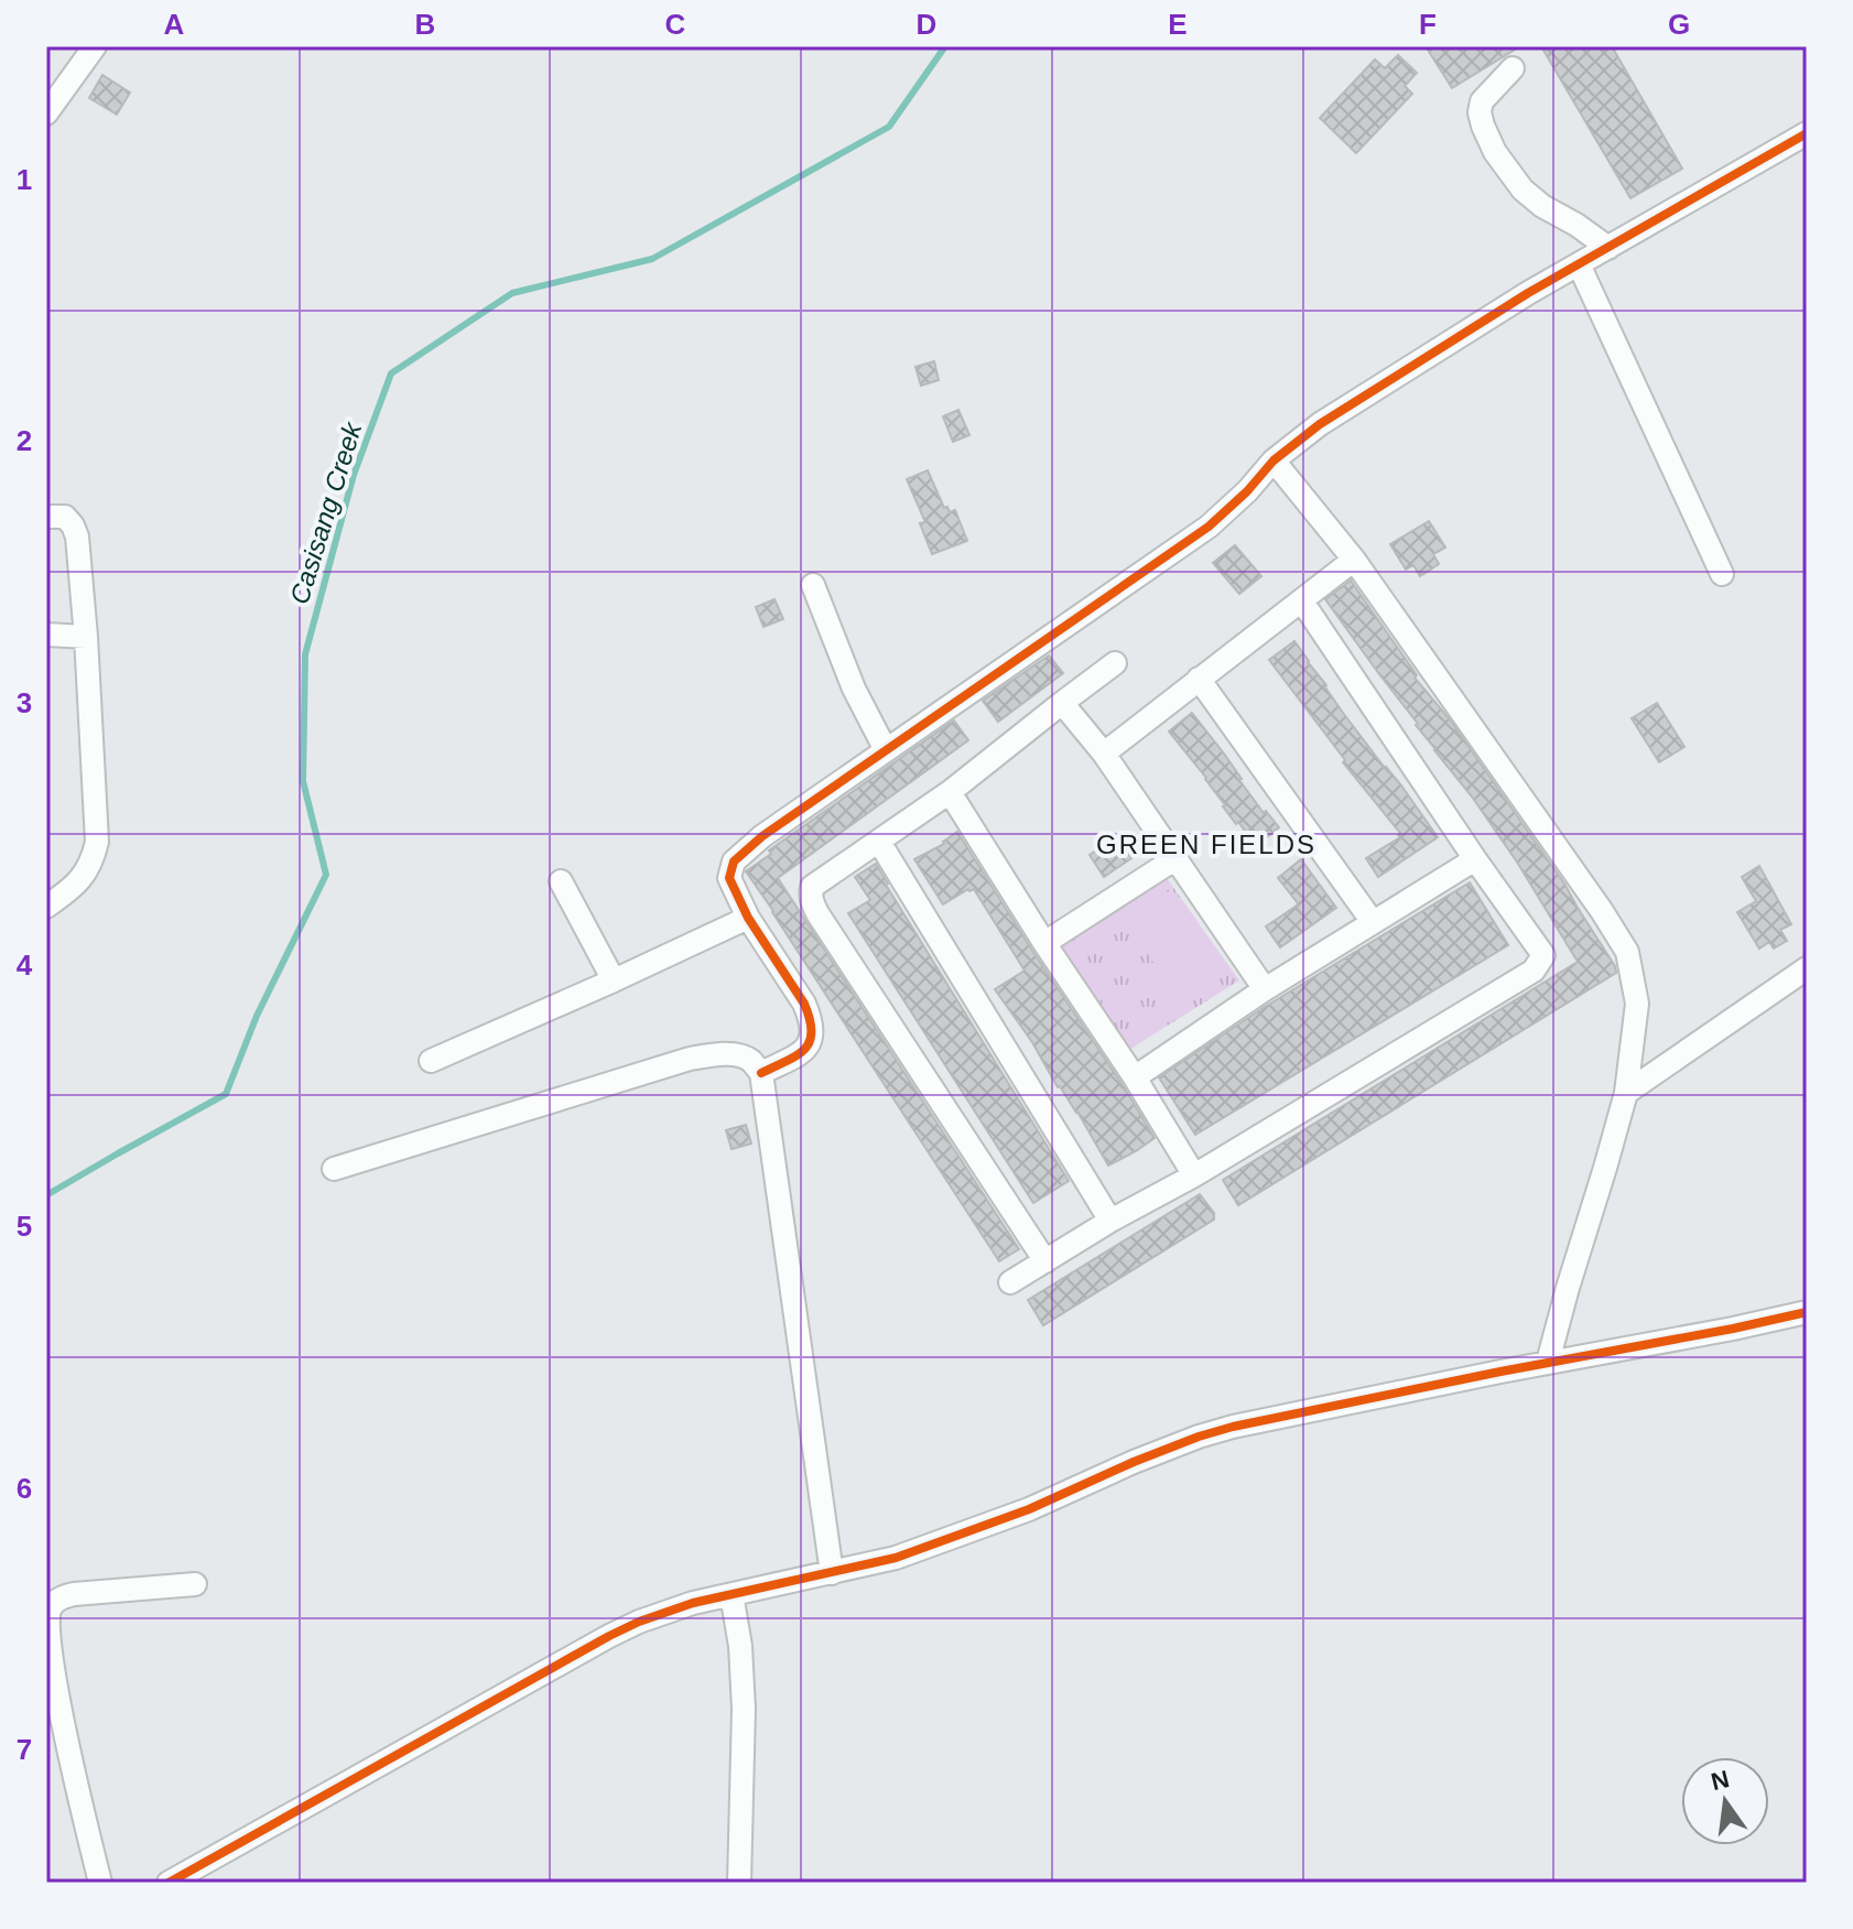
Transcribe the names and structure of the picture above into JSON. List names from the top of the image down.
{
  "districts": ["GREEN FIELDS"],
  "water": ["Casisang Creek"],
  "north": "top",
  "grid": {
    "columns": [
      "A",
      "B",
      "C",
      "D",
      "E",
      "F",
      "G"
    ],
    "rows": [
      "1",
      "2",
      "3",
      "4",
      "5",
      "6",
      "7"
    ]
  }
}
